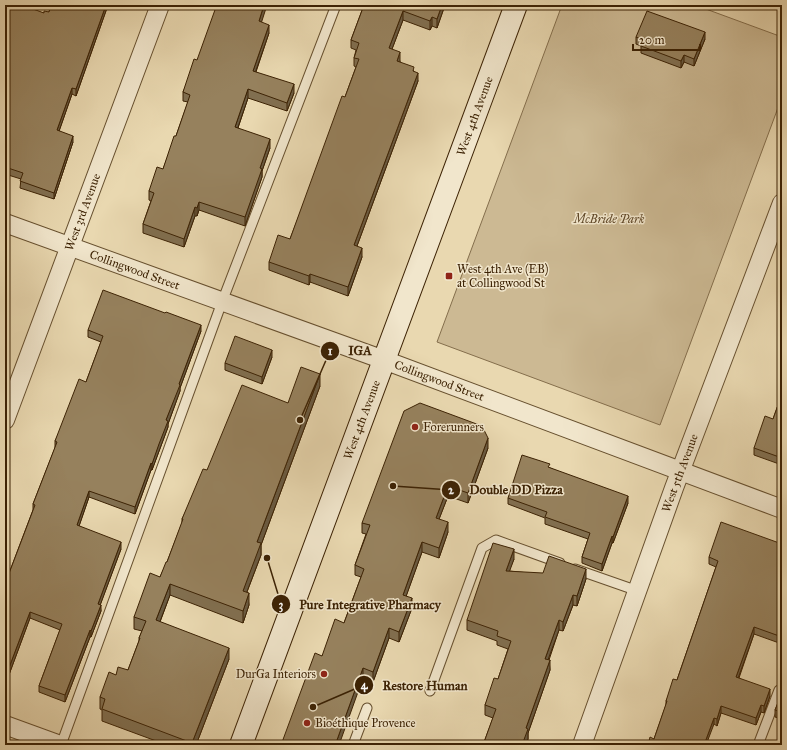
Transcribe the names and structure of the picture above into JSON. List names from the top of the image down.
{
  "streets": {
    "main road": ["West 4th Avenue"],
    "street": ["West 3rd Avenue", "Collingwood Street", "West 5th Avenue"]
  },
  "crossings": [
    ["West 4th Avenue", "Collingwood Street"],
    ["West 3rd Avenue", "Collingwood Street"],
    ["Collingwood Street", "West 5th Avenue"]
  ],
  "parks": ["McBride Park"],
  "places": {
    "transit": ["West 4th Ave (EB) at Collingwood St"],
    "other": [
      "IGA",
      "Forerunners",
      "Double DD Pizza",
      "Pure Integrative Pharmacy",
      "DurGa Interiors",
      "Restore Human",
      "Bioéthique Provence"
    ]
  },
  "scale_bar": "20 m"
}
